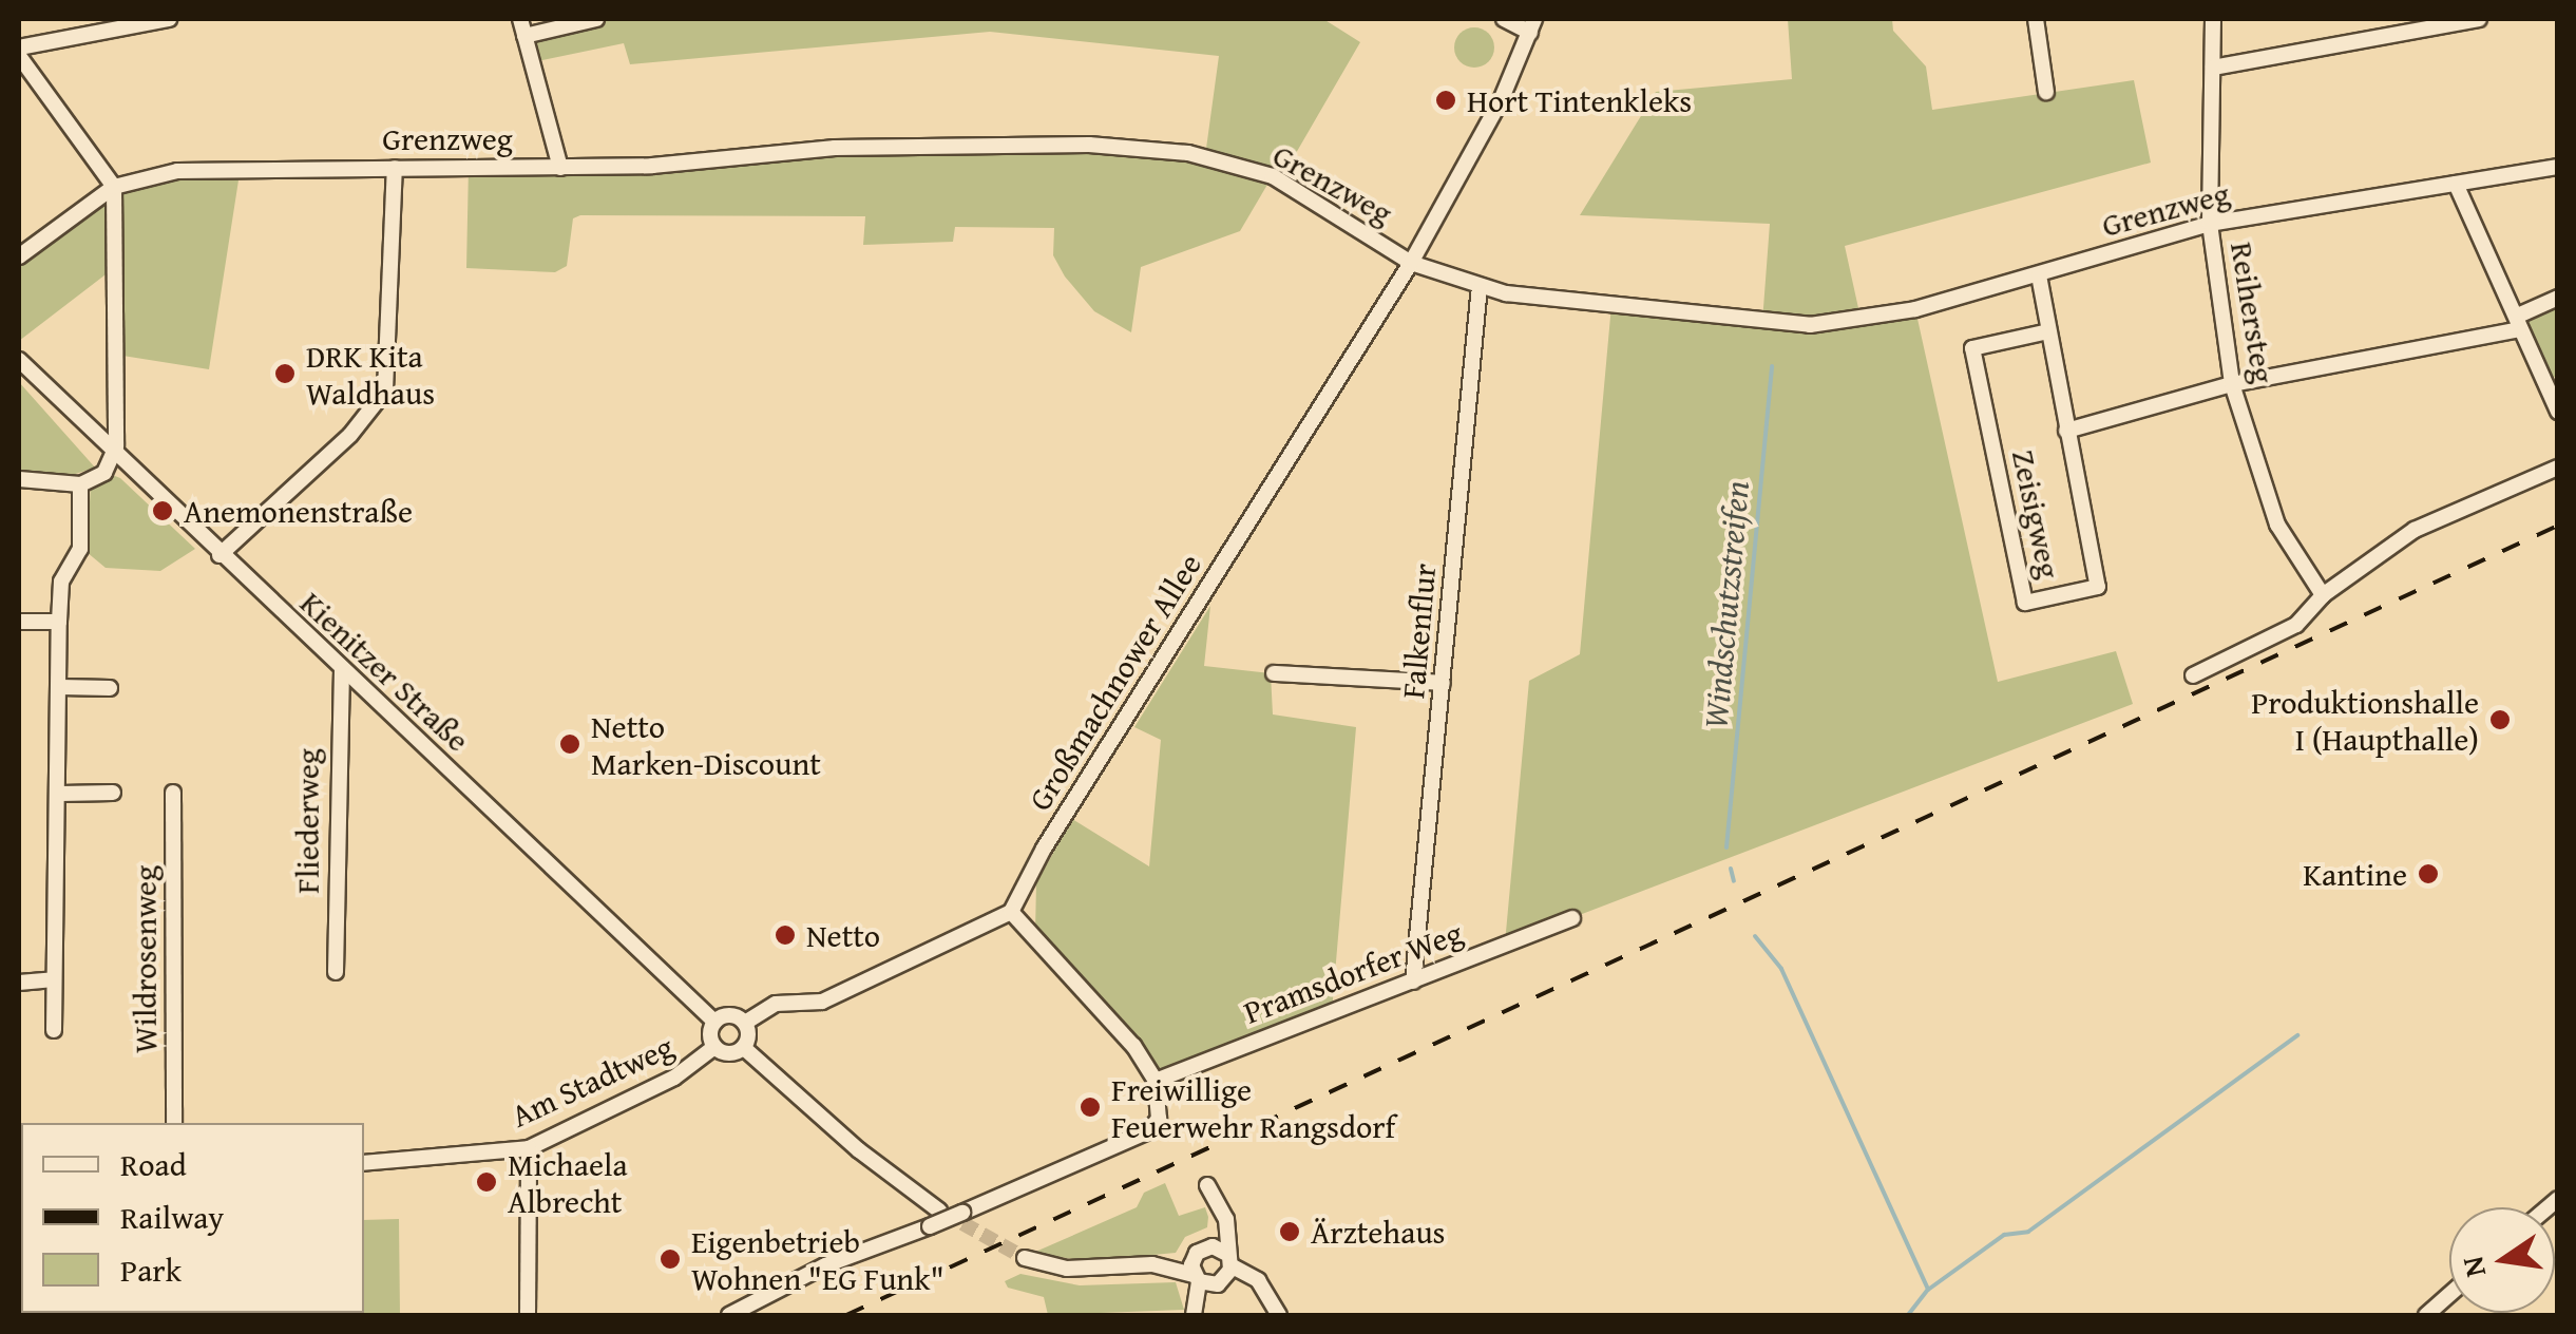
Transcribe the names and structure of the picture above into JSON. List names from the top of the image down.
{
  "streets": {
    "street": [
      "Grenzweg",
      "Reihersteg",
      "Zeisigweg",
      "Falkenflur",
      "Kienitzer Straße",
      "Großmachnower Allee",
      "Fliederweg",
      "Wildrosenweg",
      "Pramsdorfer Weg",
      "Am Stadtweg"
    ]
  },
  "crossings": [
    ["Grenzweg", "Reihersteg"],
    ["Grenzweg", "Zeisigweg"],
    ["Grenzweg", "Falkenflur"],
    ["Grenzweg", "Großmachnower Allee"],
    ["Reihersteg", "Zeisigweg"],
    ["Falkenflur", "Pramsdorfer Weg"],
    ["Kienitzer Straße", "Fliederweg"],
    ["Kienitzer Straße", "Am Stadtweg"]
  ],
  "water": ["Windschutzstreifen"],
  "places": [
    "Hort Tintenkleks",
    "DRK Kita Waldhaus",
    "Anemonenstraße",
    "Produktionshalle I (Haupthalle)",
    "Netto Marken-Discount",
    "Kantine",
    "Netto",
    "Freiwillige Feuerwehr Rangsdorf",
    "Michaela Albrecht",
    "Ärztehaus",
    "Eigenbetrieb Wohnen \"EG Funk\""
  ],
  "legend": ["Road", "Railway", "Park"],
  "north": "left"
}
